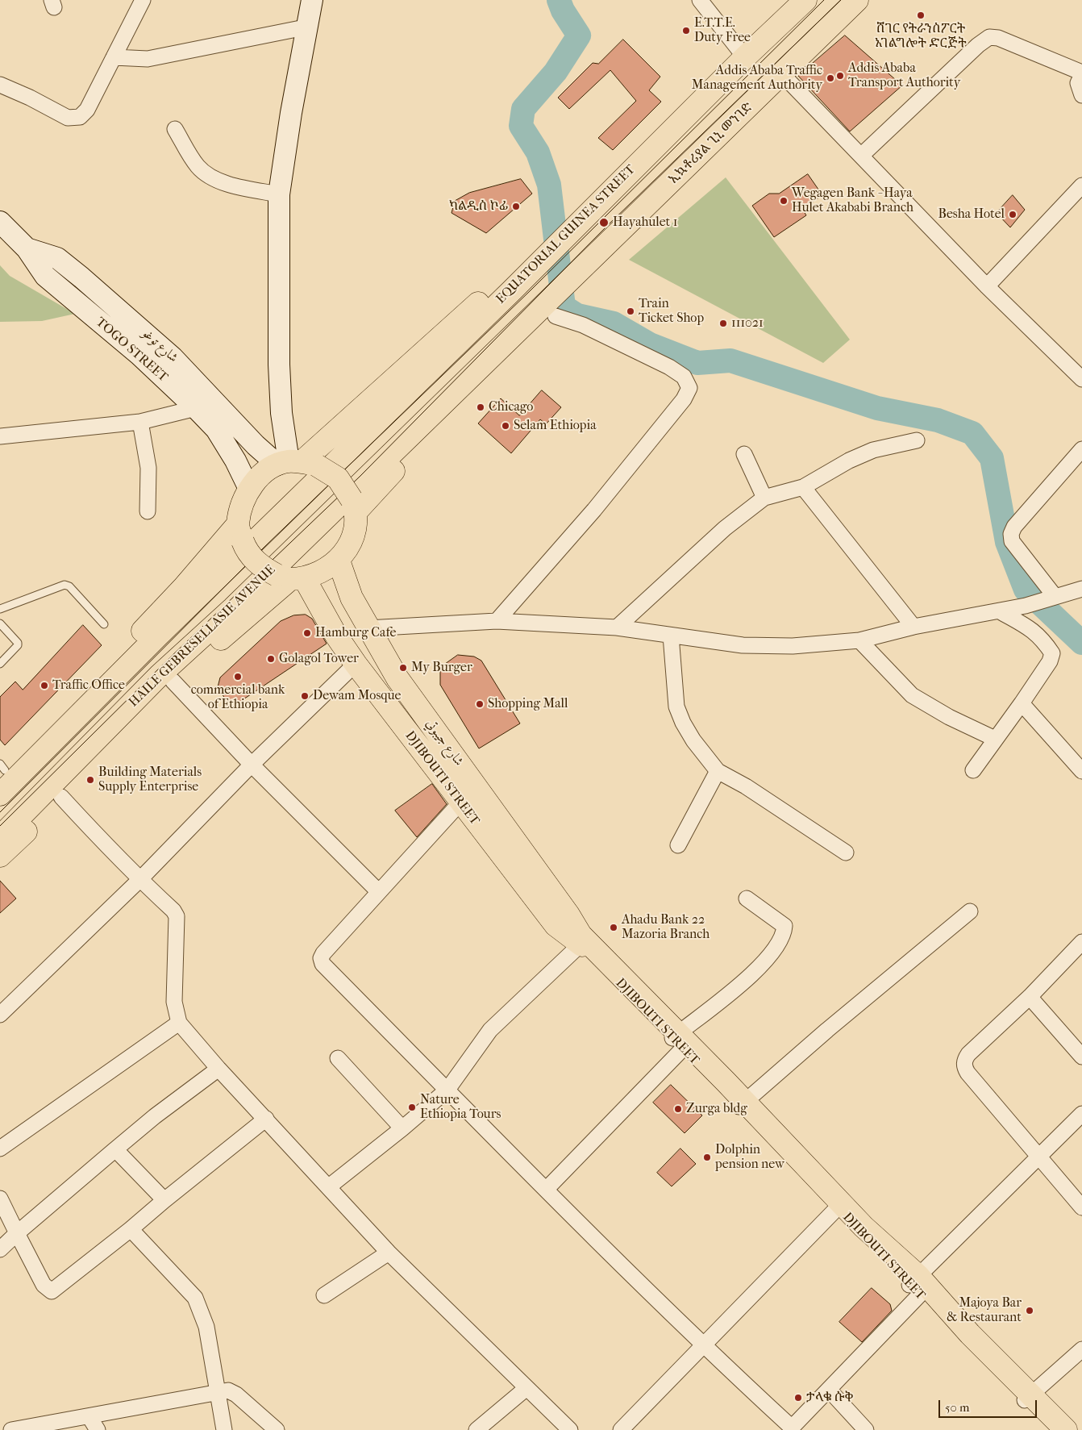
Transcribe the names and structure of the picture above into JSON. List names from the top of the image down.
{
  "streets": {
    "main road": [
      "ኢኳቶሪያል ጊኒ መንገድ",
      "EQUATORIAL GUINEA STREET",
      "HAILE GEBRESELLASIE AVENUE",
      "شارع جيبوتي",
      "DJIBOUTI STREET"
    ],
    "street": ["شارع توغو", "TOGO STREET"]
  },
  "crossings": [
    ["ኢኳቶሪያል ጊኒ መንገድ", "HAILE GEBRESELLASIE AVENUE"],
    ["شارع توغو", "TOGO STREET"],
    ["شارع توغو", "شارع جيبوتي"],
    ["شارع توغو", "DJIBOUTI STREET"],
    ["TOGO STREET", "شارع جيبوتي"],
    ["TOGO STREET", "DJIBOUTI STREET"],
    ["شارع جيبوتي", "DJIBOUTI STREET"]
  ],
  "places": [
    "ሸገር የትራንስፖርት አገልግሎት ድርጅት",
    "E.T.T.E. Duty Free",
    "Addis Ababa Transport Authority",
    "Addis Ababa Traffic Management Authority",
    "Wegagen Bank - Haya Hulet Akababi Branch",
    "ካልዲስ ኮፊ",
    "Besha Hotel",
    "Hayahulet 1",
    "Train Ticket Shop",
    "111021",
    "Chicago",
    "Selam Ethiopia",
    "Hamburg Cafe",
    "Golagol Tower",
    "My Burger",
    "commercial bank of Ethiopia",
    "Traffic Office",
    "Dewam Mosque",
    "Shopping Mall",
    "Building Materials Supply Enterprise",
    "Ahadu Bank 22 Mazoria Branch",
    "Nature Ethiopia Tours",
    "Zurga bldg",
    "Dolphin pension new",
    "Majoya Bar & Restaurant",
    "ታላቁ ሱቅ"
  ],
  "scale_bar": "50 m"
}
